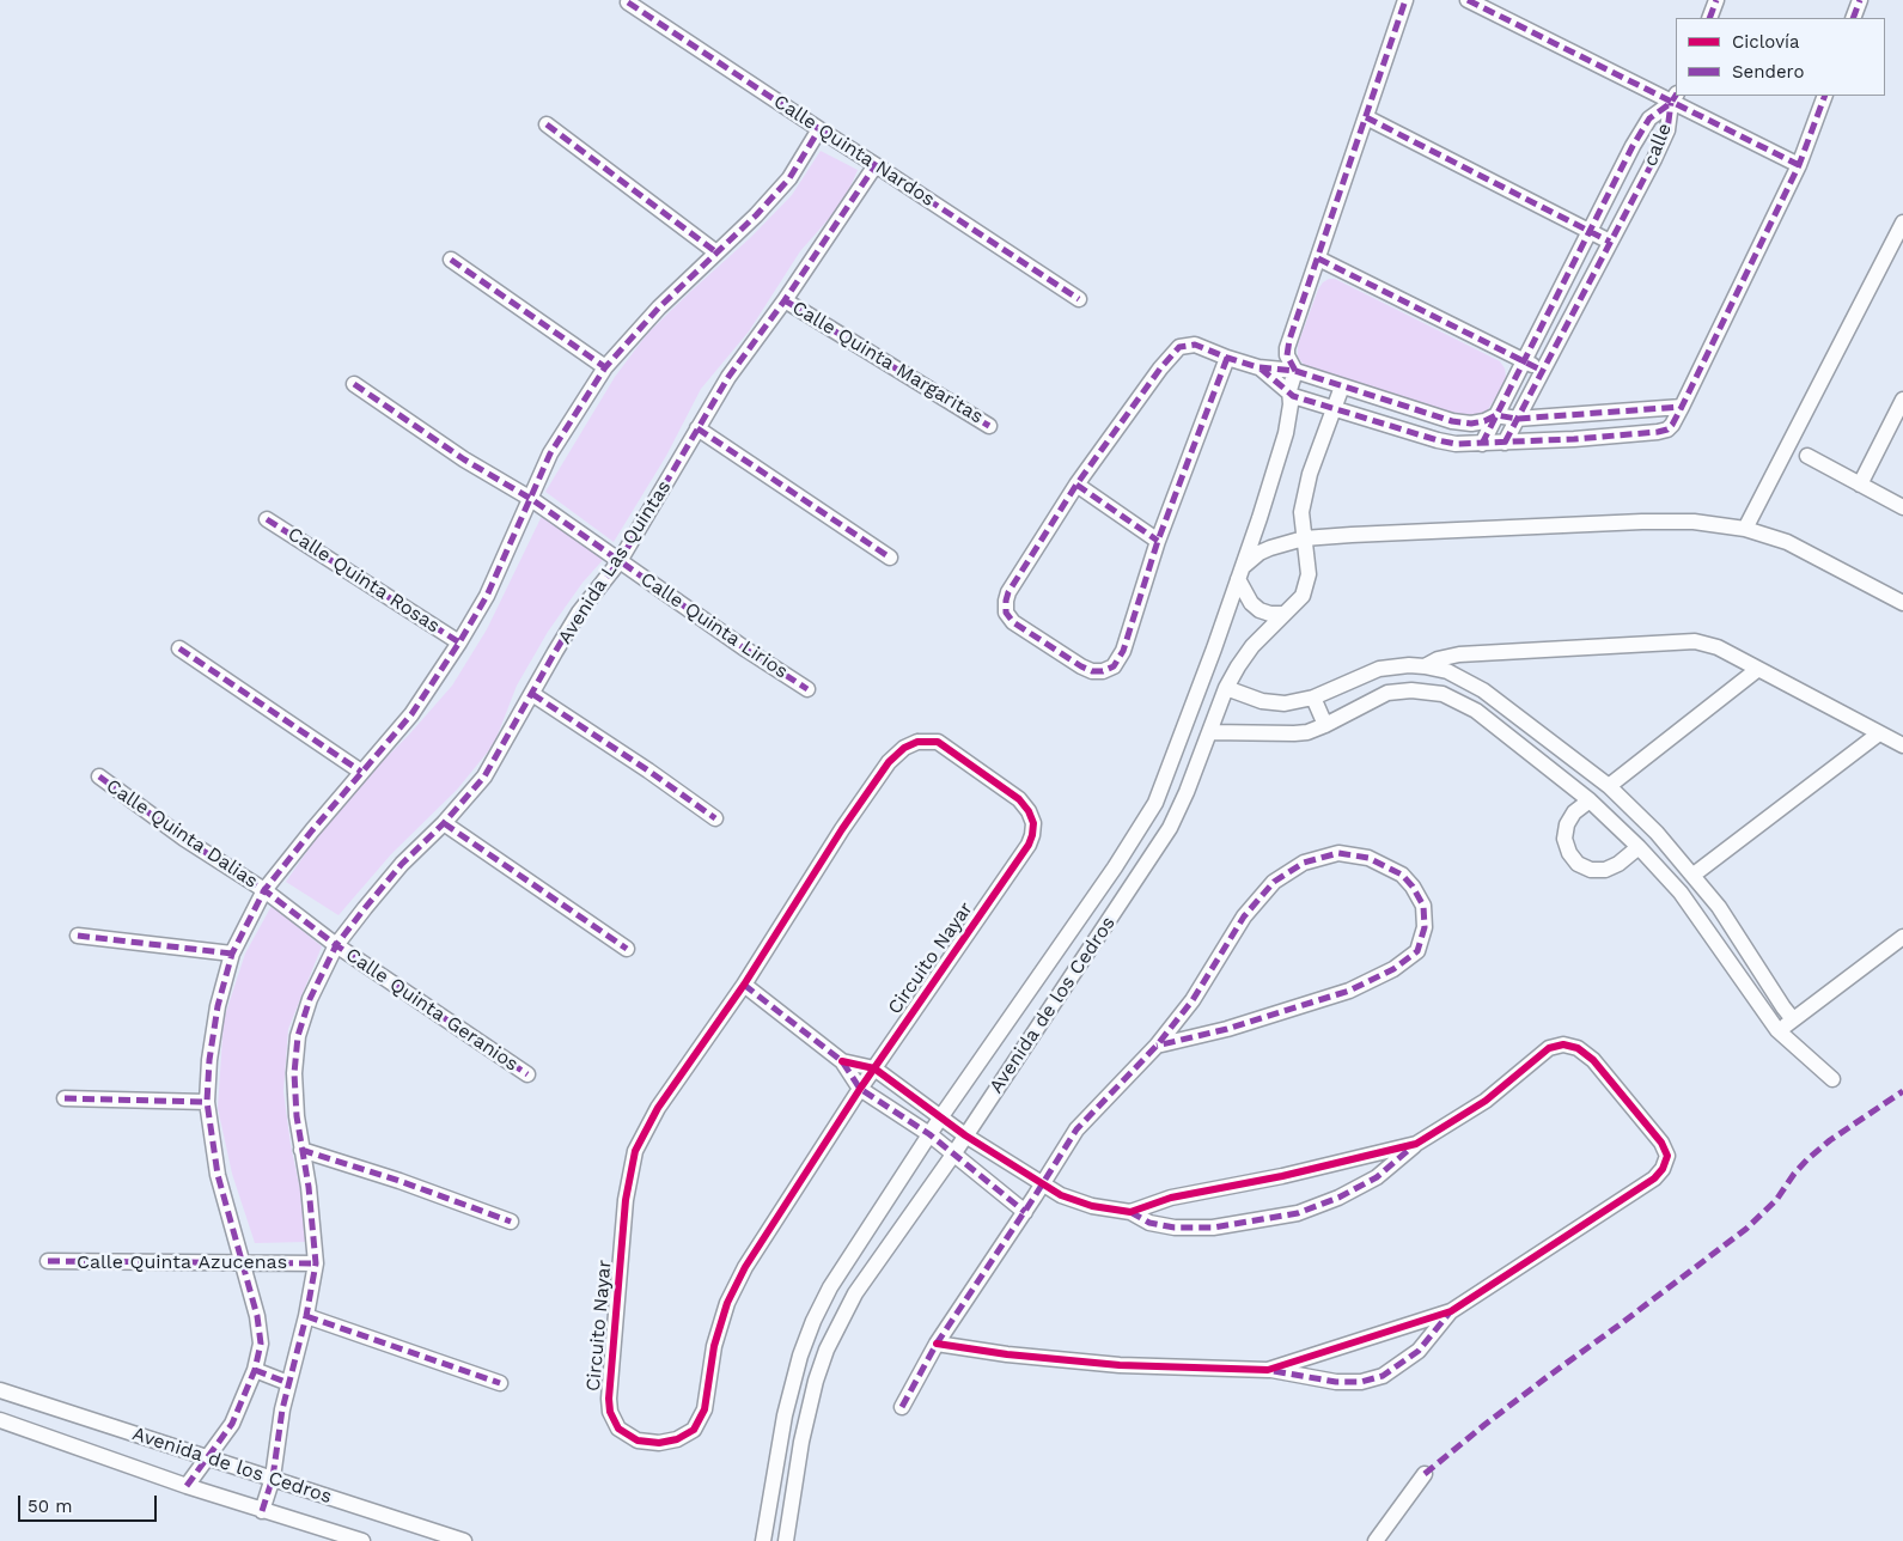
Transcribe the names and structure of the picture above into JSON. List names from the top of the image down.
{
  "streets": {
    "street": [
      "calle",
      "Calle Quinta Nardos",
      "Calle Quinta Margaritas",
      "Avenida Las Quintas",
      "Calle Quinta Rosas",
      "Calle Quinta Lirios",
      "Calle Quinta Dalias",
      "Circuito Nayar",
      "Avenida de los Cedros",
      "Calle Quinta Geranios",
      "Calle Quinta Azucenas"
    ]
  },
  "crossings": [
    ["Calle Quinta Nardos", "Avenida Las Quintas"],
    ["Calle Quinta Margaritas", "Avenida Las Quintas"],
    ["Avenida Las Quintas", "Calle Quinta Lirios"],
    ["Avenida Las Quintas", "Calle Quinta Dalias"],
    ["Avenida Las Quintas", "Avenida de los Cedros"],
    ["Avenida Las Quintas", "Calle Quinta Geranios"],
    ["Avenida Las Quintas", "Calle Quinta Azucenas"],
    ["Calle Quinta Dalias", "Calle Quinta Geranios"]
  ],
  "legend": ["Ciclovía", "Sendero"],
  "scale_bar": "50 m"
}
